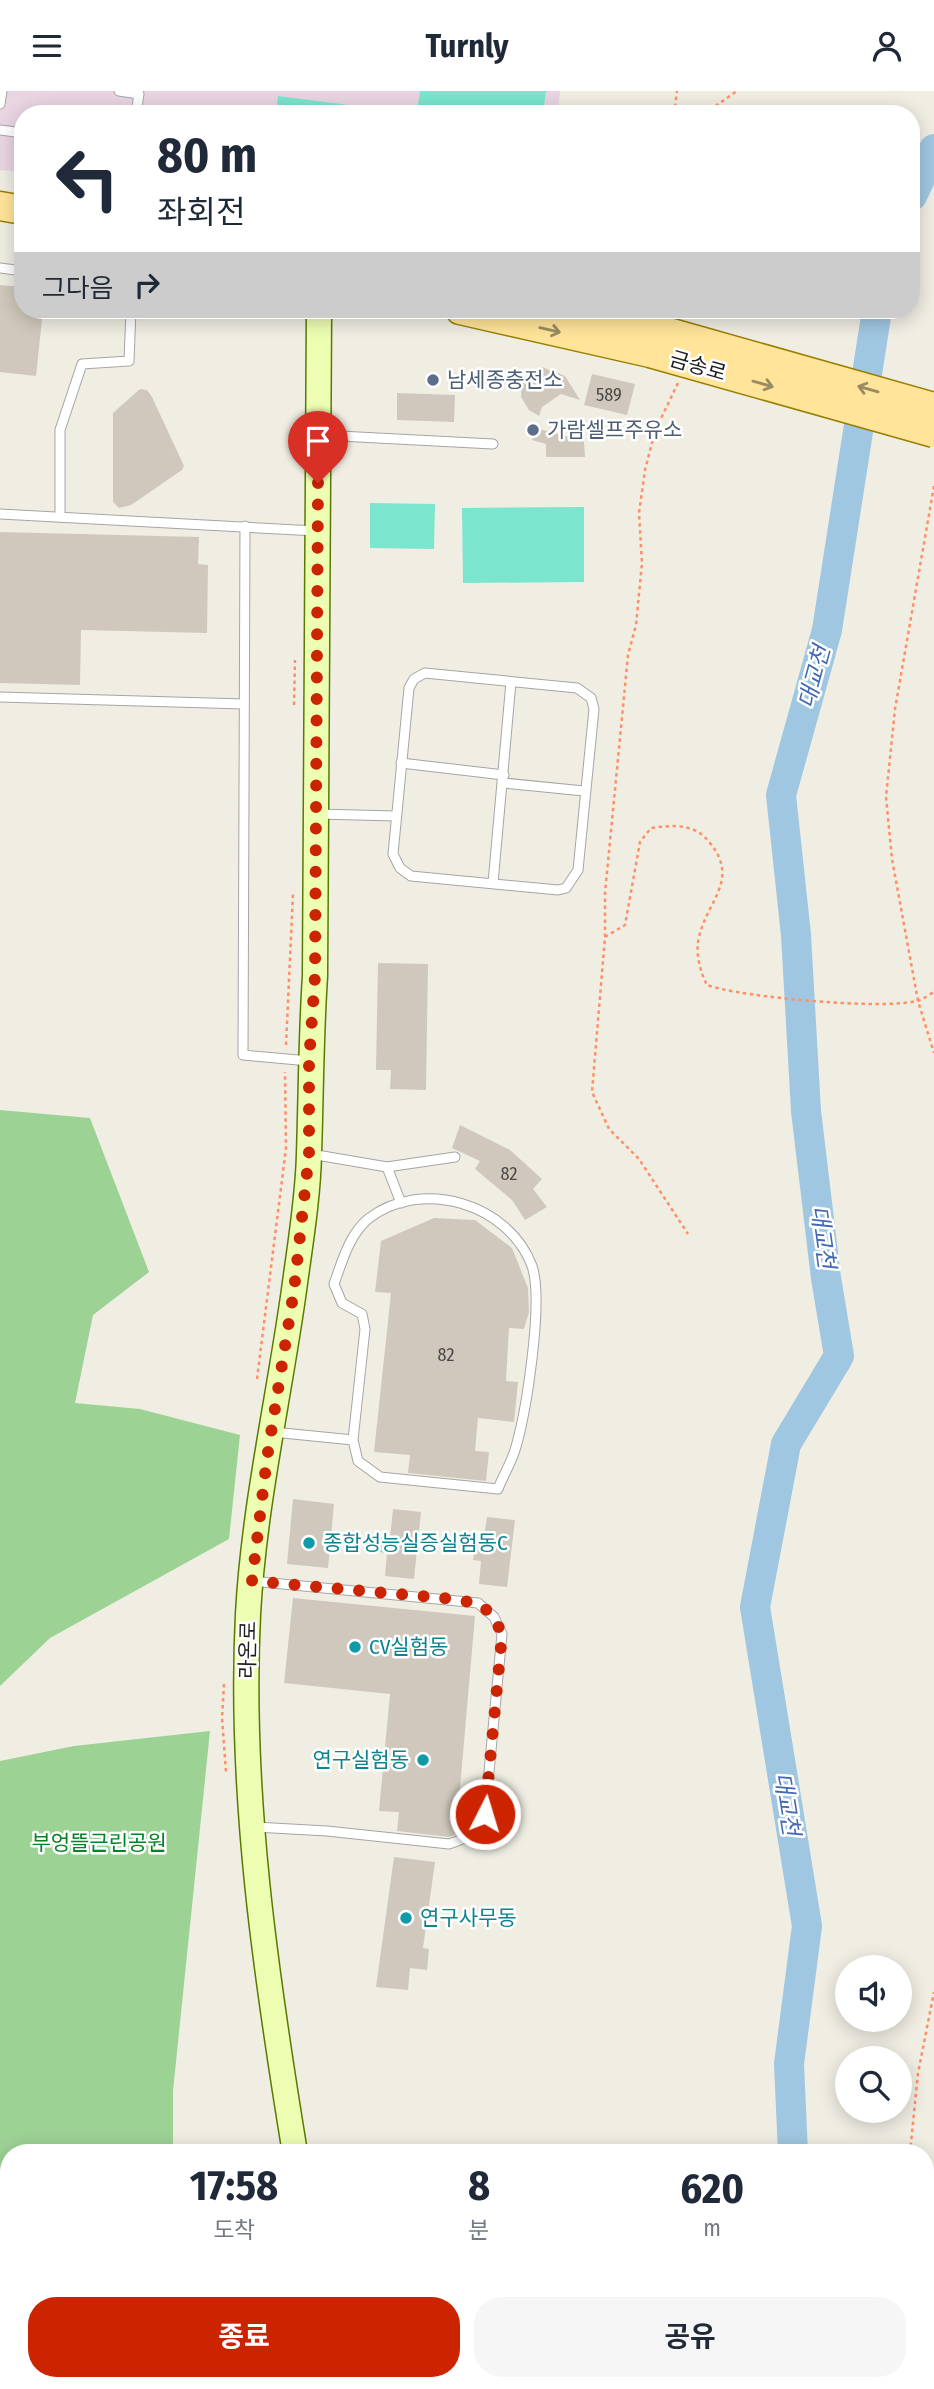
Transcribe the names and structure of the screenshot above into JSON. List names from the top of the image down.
{
  "streets": {
    "main road": ["금송로", "라온로"]
  },
  "water": ["대교천"],
  "parks": ["부엉뜰근린공원"],
  "places": [
    "남세종충전소",
    "가람셀프주유소",
    "종합성능실증실험동C",
    "CV실험동",
    "연구실험동",
    "연구사무동"
  ],
  "house_numbers": ["589", "82", "82"],
  "page": {
    "header": "Turnly",
    "turn": ["80 m", "좌회전"],
    "then": "그다음",
    "eta": [
      "17:58",
      "도착",
      "8",
      "분",
      "620",
      "m"
    ],
    "buttons": ["종료", "공유"]
  }
}
